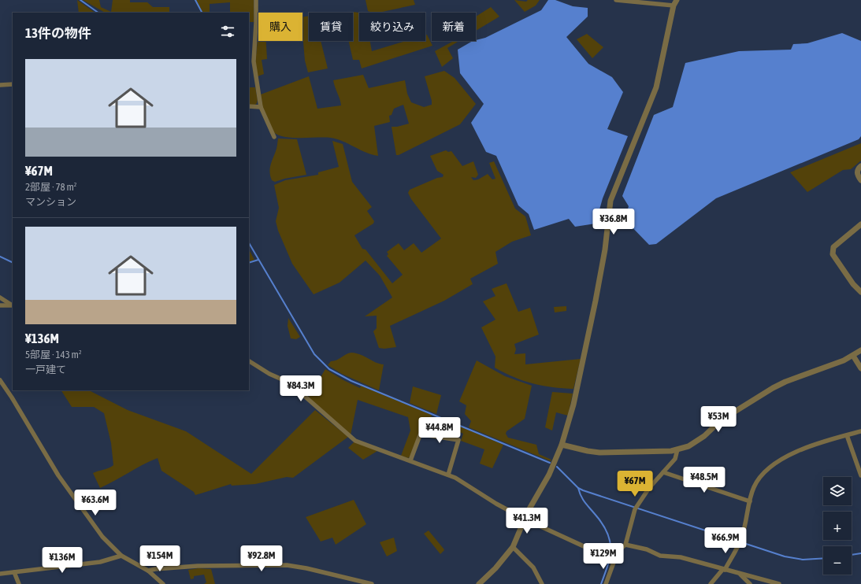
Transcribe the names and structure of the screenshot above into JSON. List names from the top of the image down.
{
  "page": {
    "chip": [
      "購入",
      "賃貸",
      "絞り込み",
      "新着"
    ],
    "heading": "13件の物件",
    "list": [
      {
        "name": "¥67M",
        "note": "2部屋 · 78 m² · マンション"
      },
      {
        "name": "¥136M",
        "note": "5部屋 · 143 m² · 一戸建て"
      }
    ],
    "price": [
      "¥36.8M",
      "¥84.3M",
      "¥53M",
      "¥44.8M",
      "¥48.5M",
      "¥67M",
      "¥63.6M",
      "¥41.3M",
      "¥66.9M",
      "¥129M",
      "¥154M",
      "¥92.8M",
      "¥136M"
    ],
    "map_buttons": ["+", "−"]
  }
}
